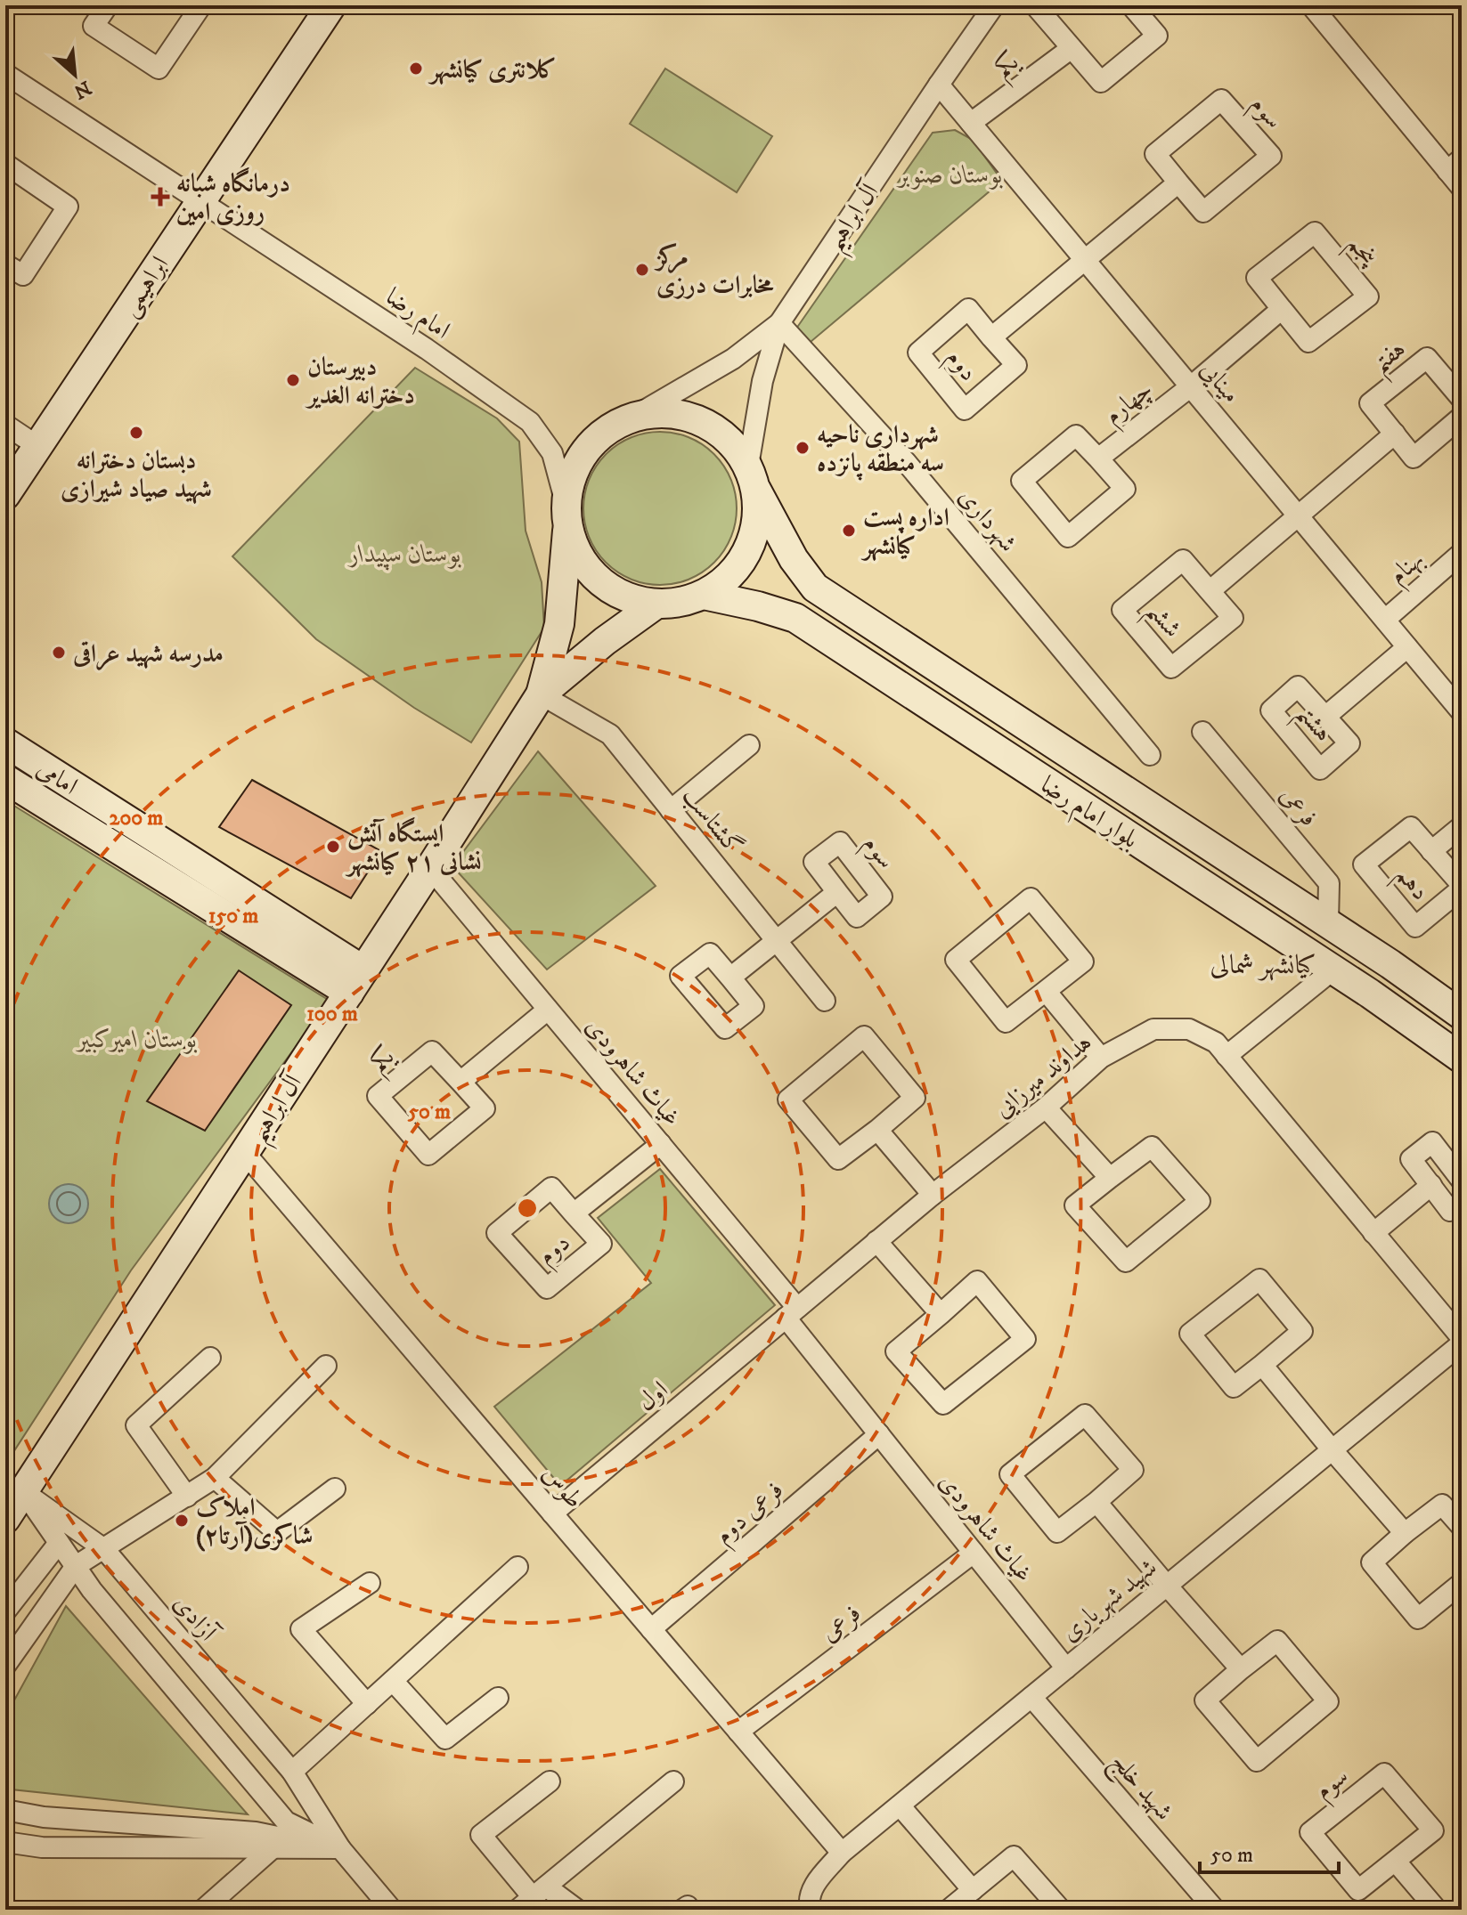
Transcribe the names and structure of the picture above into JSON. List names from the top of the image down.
{
  "streets": {
    "main road": [
      "آل ابراهیم",
      "ابراهیمی",
      "امامی",
      "بلوار امام رضا"
    ],
    "street": [
      "یکم",
      "سوم",
      "پنجم",
      "امام رضا",
      "هفتم",
      "دوم",
      "مینایی",
      "چهارم",
      "شهرداری",
      "بهنام",
      "ششم",
      "هشتم",
      "فرعی",
      "گشتاسب",
      "دهم",
      "غیاث شاهرودی",
      "هداوند میرزایی",
      "اول",
      "طوس",
      "فرعی دوم",
      "شهید شهریاری",
      "آزادی",
      "شهید خلج"
    ]
  },
  "crossings": [
    ["یکم", "مینایی"],
    ["آل ابراهیم", "مینایی"],
    ["آل ابراهیم", "شهرداری"],
    ["آل ابراهیم", "امامی"],
    ["آل ابراهیم", "گشتاسب"],
    ["آل ابراهیم", "غیاث شاهرودی"],
    ["آل ابراهیم", "طوس"],
    ["آل ابراهیم", "آزادی"],
    ["ابراهیمی", "امام رضا"],
    ["امام رضا", "بلوار امام رضا"],
    ["دوم", "مینایی"],
    ["دوم", "غیاث شاهرودی"],
    ["مینایی", "چهارم"],
    ["مینایی", "بهنام"],
    ["مینایی", "ششم"],
    ["مینایی", "هشتم"],
    ["فرعی", "بلوار امام رضا"],
    ["فرعی", "غیاث شاهرودی"],
    ["فرعی", "طوس"],
    ["غیاث شاهرودی", "هداوند میرزایی"],
    ["غیاث شاهرودی", "اول"],
    ["غیاث شاهرودی", "فرعی دوم"],
    ["غیاث شاهرودی", "شهید شهریاری"],
    ["هداوند میرزایی", "اول"],
    ["هداوند میرزایی", "شهید شهریاری"],
    ["اول", "طوس"],
    ["طوس", "فرعی دوم"],
    ["طوس", "شهید شهریاری"],
    ["شهید شهریاری", "شهید خلج"]
  ],
  "districts": ["کیانشهر شمالی"],
  "parks": ["بوستان صنوبر", "بوستان سپیدار", "بوستان امیرکبیر"],
  "places": {
    "other": [
      "کلانتری کیانشهر",
      "مرکز مخابرات درزی",
      "دبیرستان دخترانه الغدیر",
      "دبستان دخترانه شهید صیاد شیرازی",
      "شهرداری ناحیه سه منطقه پانزده",
      "اداره پست کیانشهر",
      "مدرسه شهید عراقی",
      "ایستگاه آتش نشانی ۲۱ کیانشهر",
      "املاک شاکری(آرتا۲)"
    ],
    "health": ["درمانگاه شبانه روزی امین"]
  },
  "scale_bar": "50 m",
  "north": "bottom right",
  "rings": [
    "200 m",
    "150 m",
    "100 m",
    "50 m"
  ]
}
